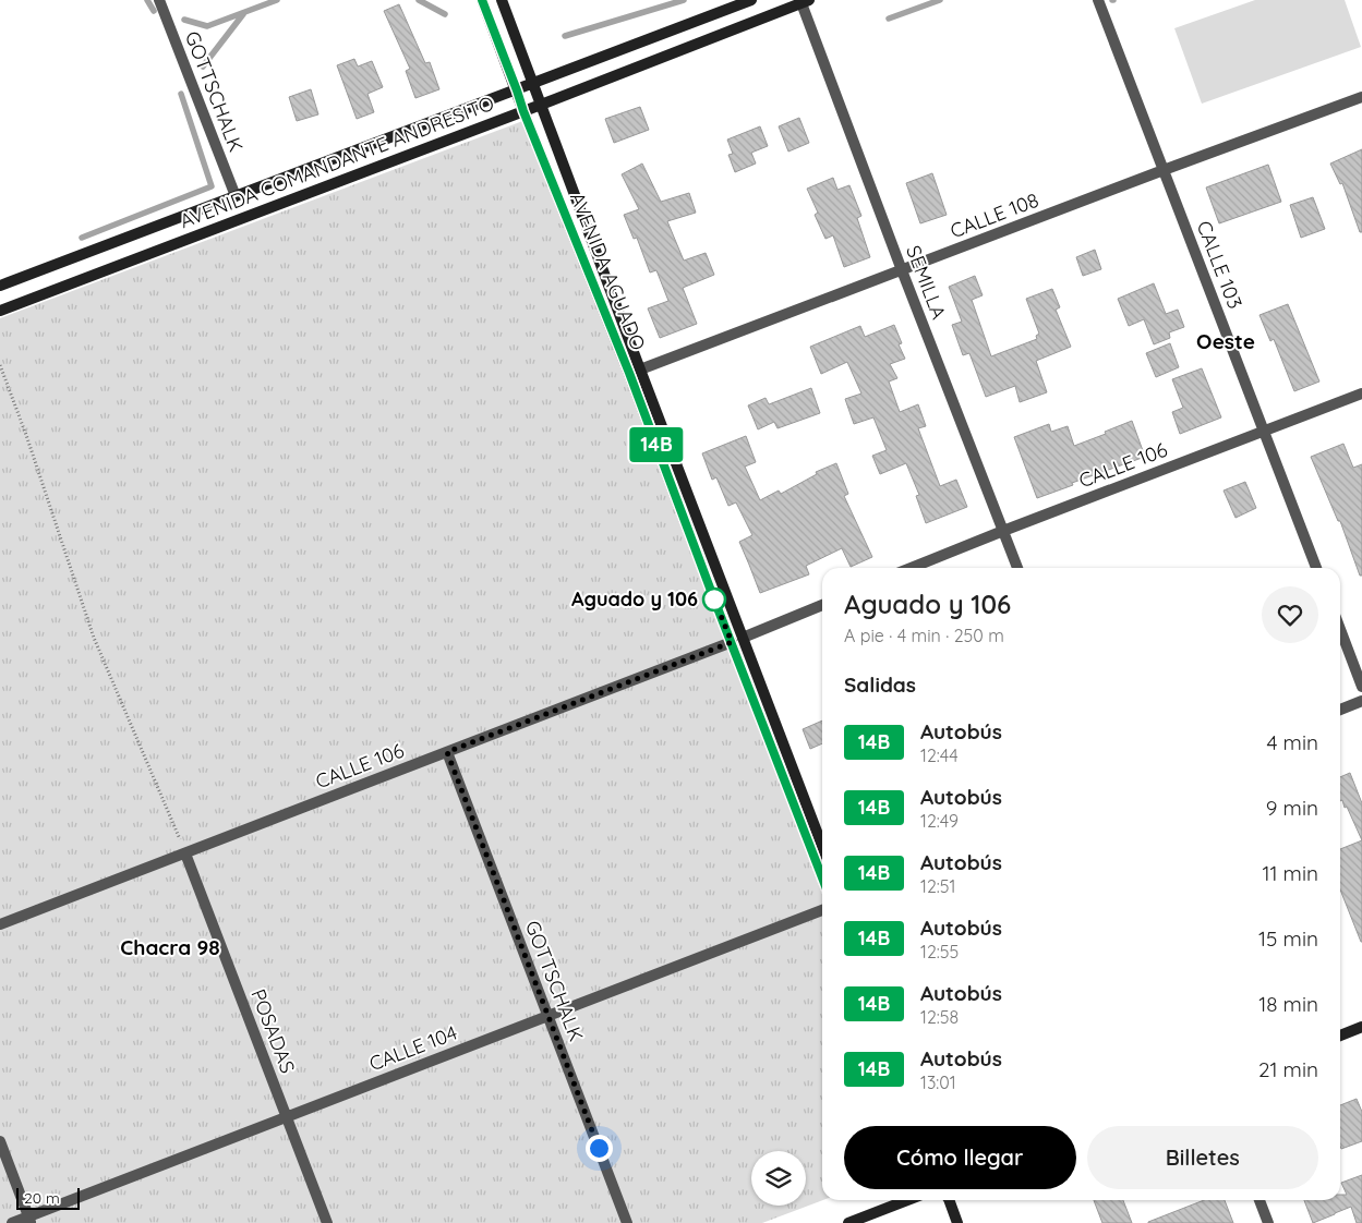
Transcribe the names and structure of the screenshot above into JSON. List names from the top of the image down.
{
  "streets": {
    "main road": ["AVENIDA COMANDANTE ANDRESITO", "AVENIDA AGUADO"],
    "street": [
      "GOTTSCHALK",
      "CALLE 108",
      "CALLE 103",
      "SEMILLA",
      "CALLE 106",
      "POSADAS",
      "CALLE 104"
    ]
  },
  "crossings": [
    ["GOTTSCHALK", "AVENIDA COMANDANTE ANDRESITO"],
    ["GOTTSCHALK", "CALLE 106"],
    ["GOTTSCHALK", "CALLE 104"],
    ["AVENIDA COMANDANTE ANDRESITO", "AVENIDA AGUADO"],
    ["AVENIDA COMANDANTE ANDRESITO", "SEMILLA"],
    ["CALLE 108", "CALLE 103"],
    ["CALLE 108", "AVENIDA AGUADO"],
    ["CALLE 108", "SEMILLA"],
    ["CALLE 103", "CALLE 106"],
    ["AVENIDA AGUADO", "CALLE 106"],
    ["SEMILLA", "CALLE 106"],
    ["CALLE 106", "POSADAS"],
    ["POSADAS", "CALLE 104"]
  ],
  "districts": ["Oeste", "Chacra 98"],
  "places": ["Aguado y 106"],
  "lines": ["bus line 14B"],
  "scale_bar": "20 m",
  "page": {
    "on_map": "14B",
    "heading": [
      ["Aguado y 106", "A pie · 4 min · 250 m"],
      "Salidas"
    ],
    "list": [
      {
        "mark": "14B",
        "name": "Autobús",
        "note": "12:44",
        "value": "4 min"
      },
      {
        "mark": "14B",
        "name": "Autobús",
        "note": "12:49",
        "value": "9 min"
      },
      {
        "mark": "14B",
        "name": "Autobús",
        "note": "12:51",
        "value": "11 min"
      },
      {
        "mark": "14B",
        "name": "Autobús",
        "note": "12:55",
        "value": "15 min"
      },
      {
        "mark": "14B",
        "name": "Autobús",
        "note": "12:58",
        "value": "18 min"
      },
      {
        "mark": "14B",
        "name": "Autobús",
        "note": "13:01",
        "value": "21 min"
      }
    ],
    "buttons": ["Cómo llegar", "Billetes"],
    "scale": "20 m"
  }
}
